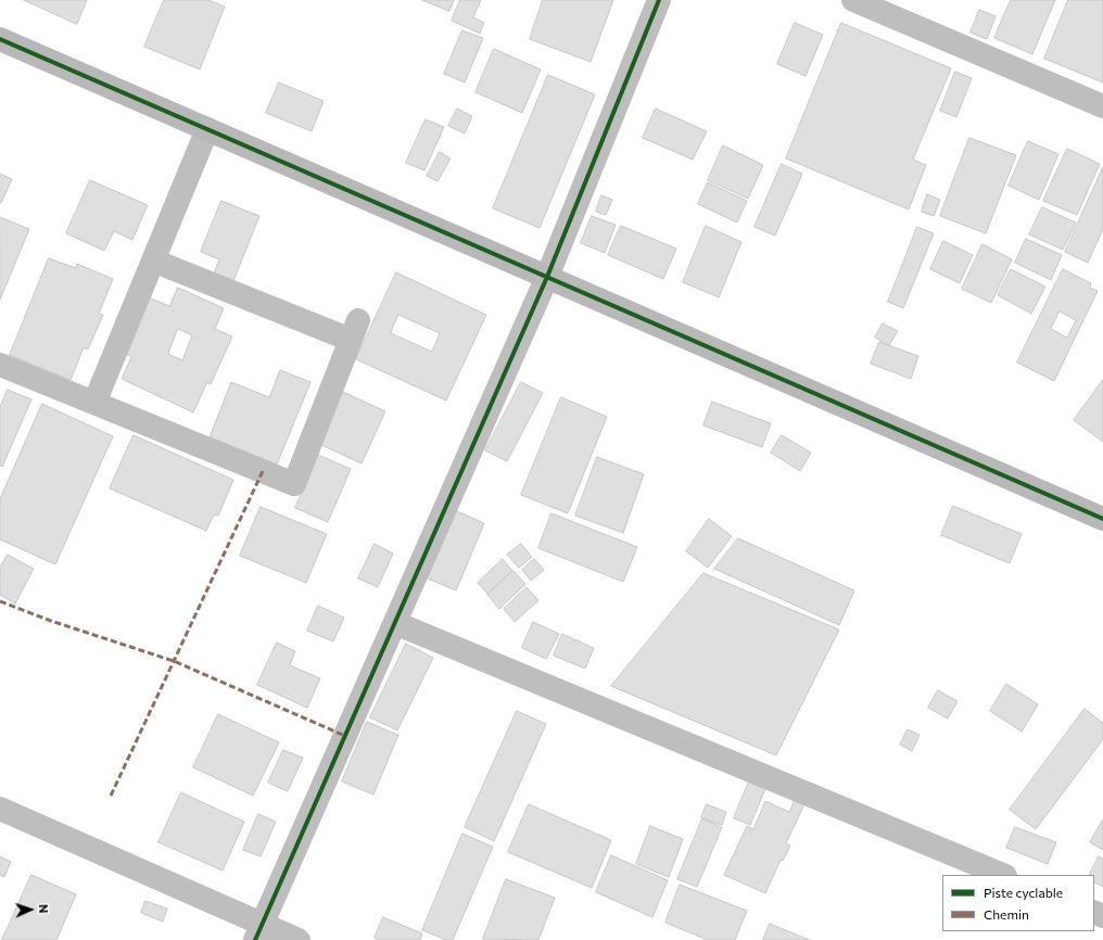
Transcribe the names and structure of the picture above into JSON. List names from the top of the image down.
{
  "legend": ["Piste cyclable", "Chemin"],
  "north": "right"
}
